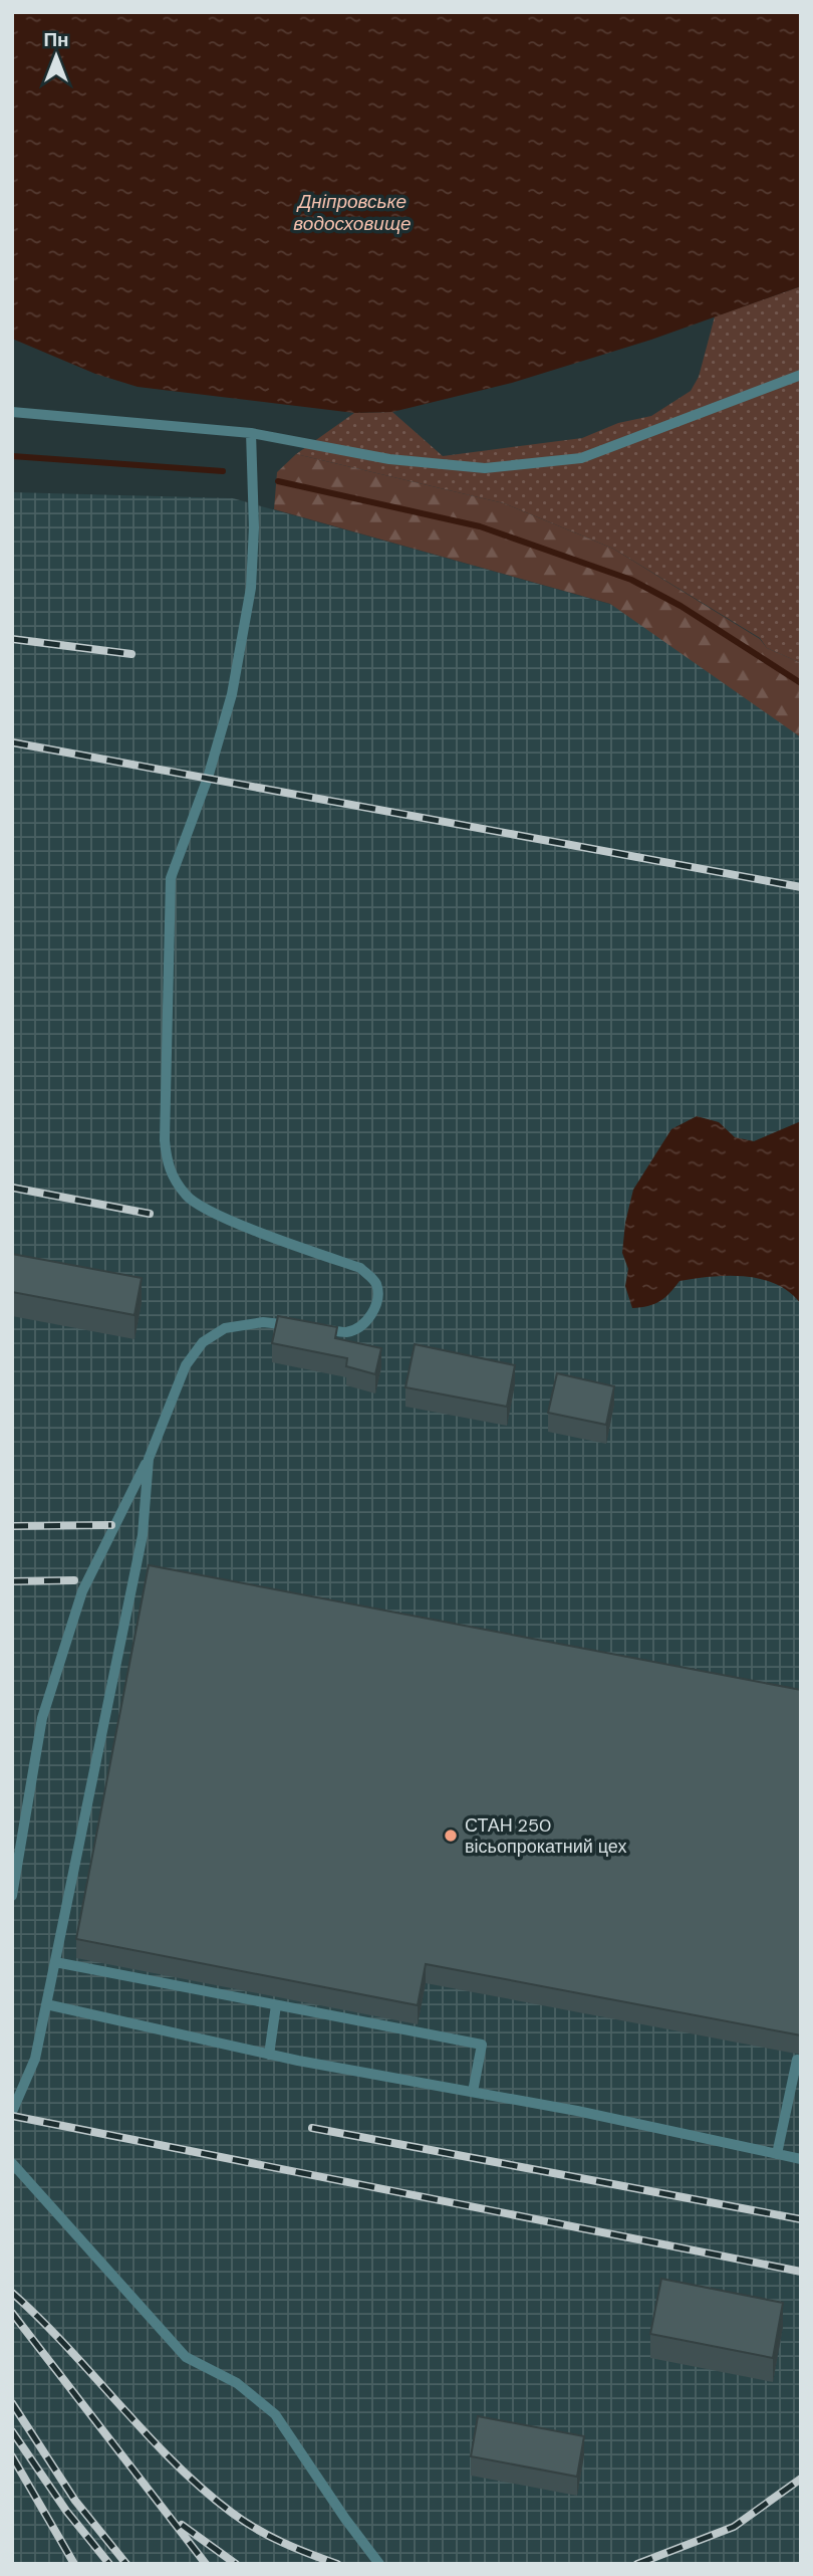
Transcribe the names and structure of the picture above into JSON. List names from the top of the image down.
{
  "water": ["Дніпровське водосховище"],
  "places": ["СТАН 250 вісьопрокатний цех"],
  "north": "top"
}
